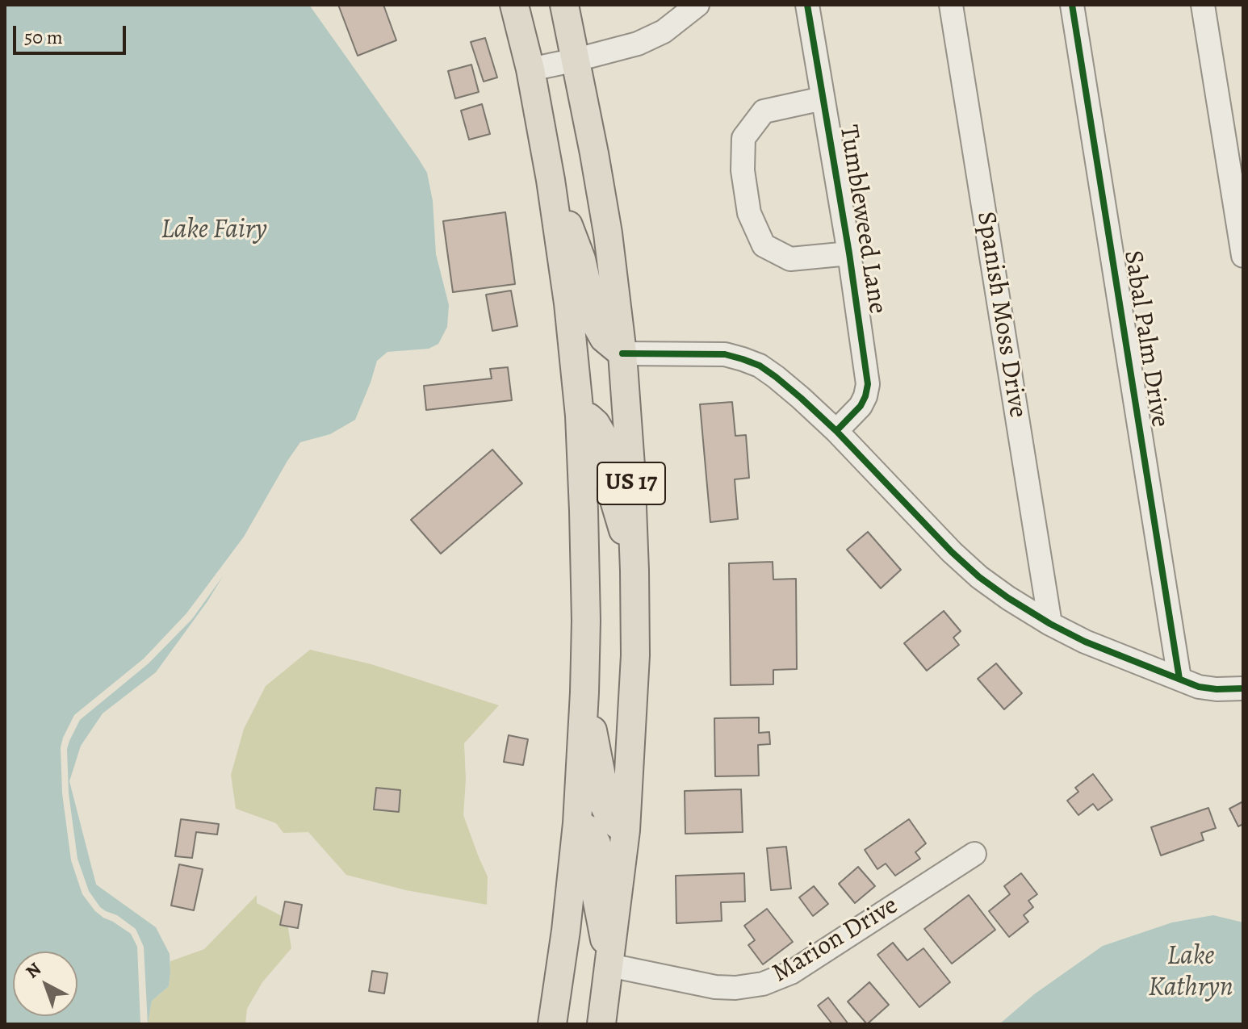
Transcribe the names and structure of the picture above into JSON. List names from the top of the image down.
{
  "streets": {
    "main road": ["US 17"],
    "street": [
      "Tumbleweed Lane",
      "Spanish Moss Drive",
      "Sabal Palm Drive",
      "Marion Drive"
    ]
  },
  "crossings": [
    ["US 17", "Marion Drive"]
  ],
  "water": ["Lake Fairy", "Lake Kathryn"],
  "scale_bar": "50 m",
  "north": "top left"
}
